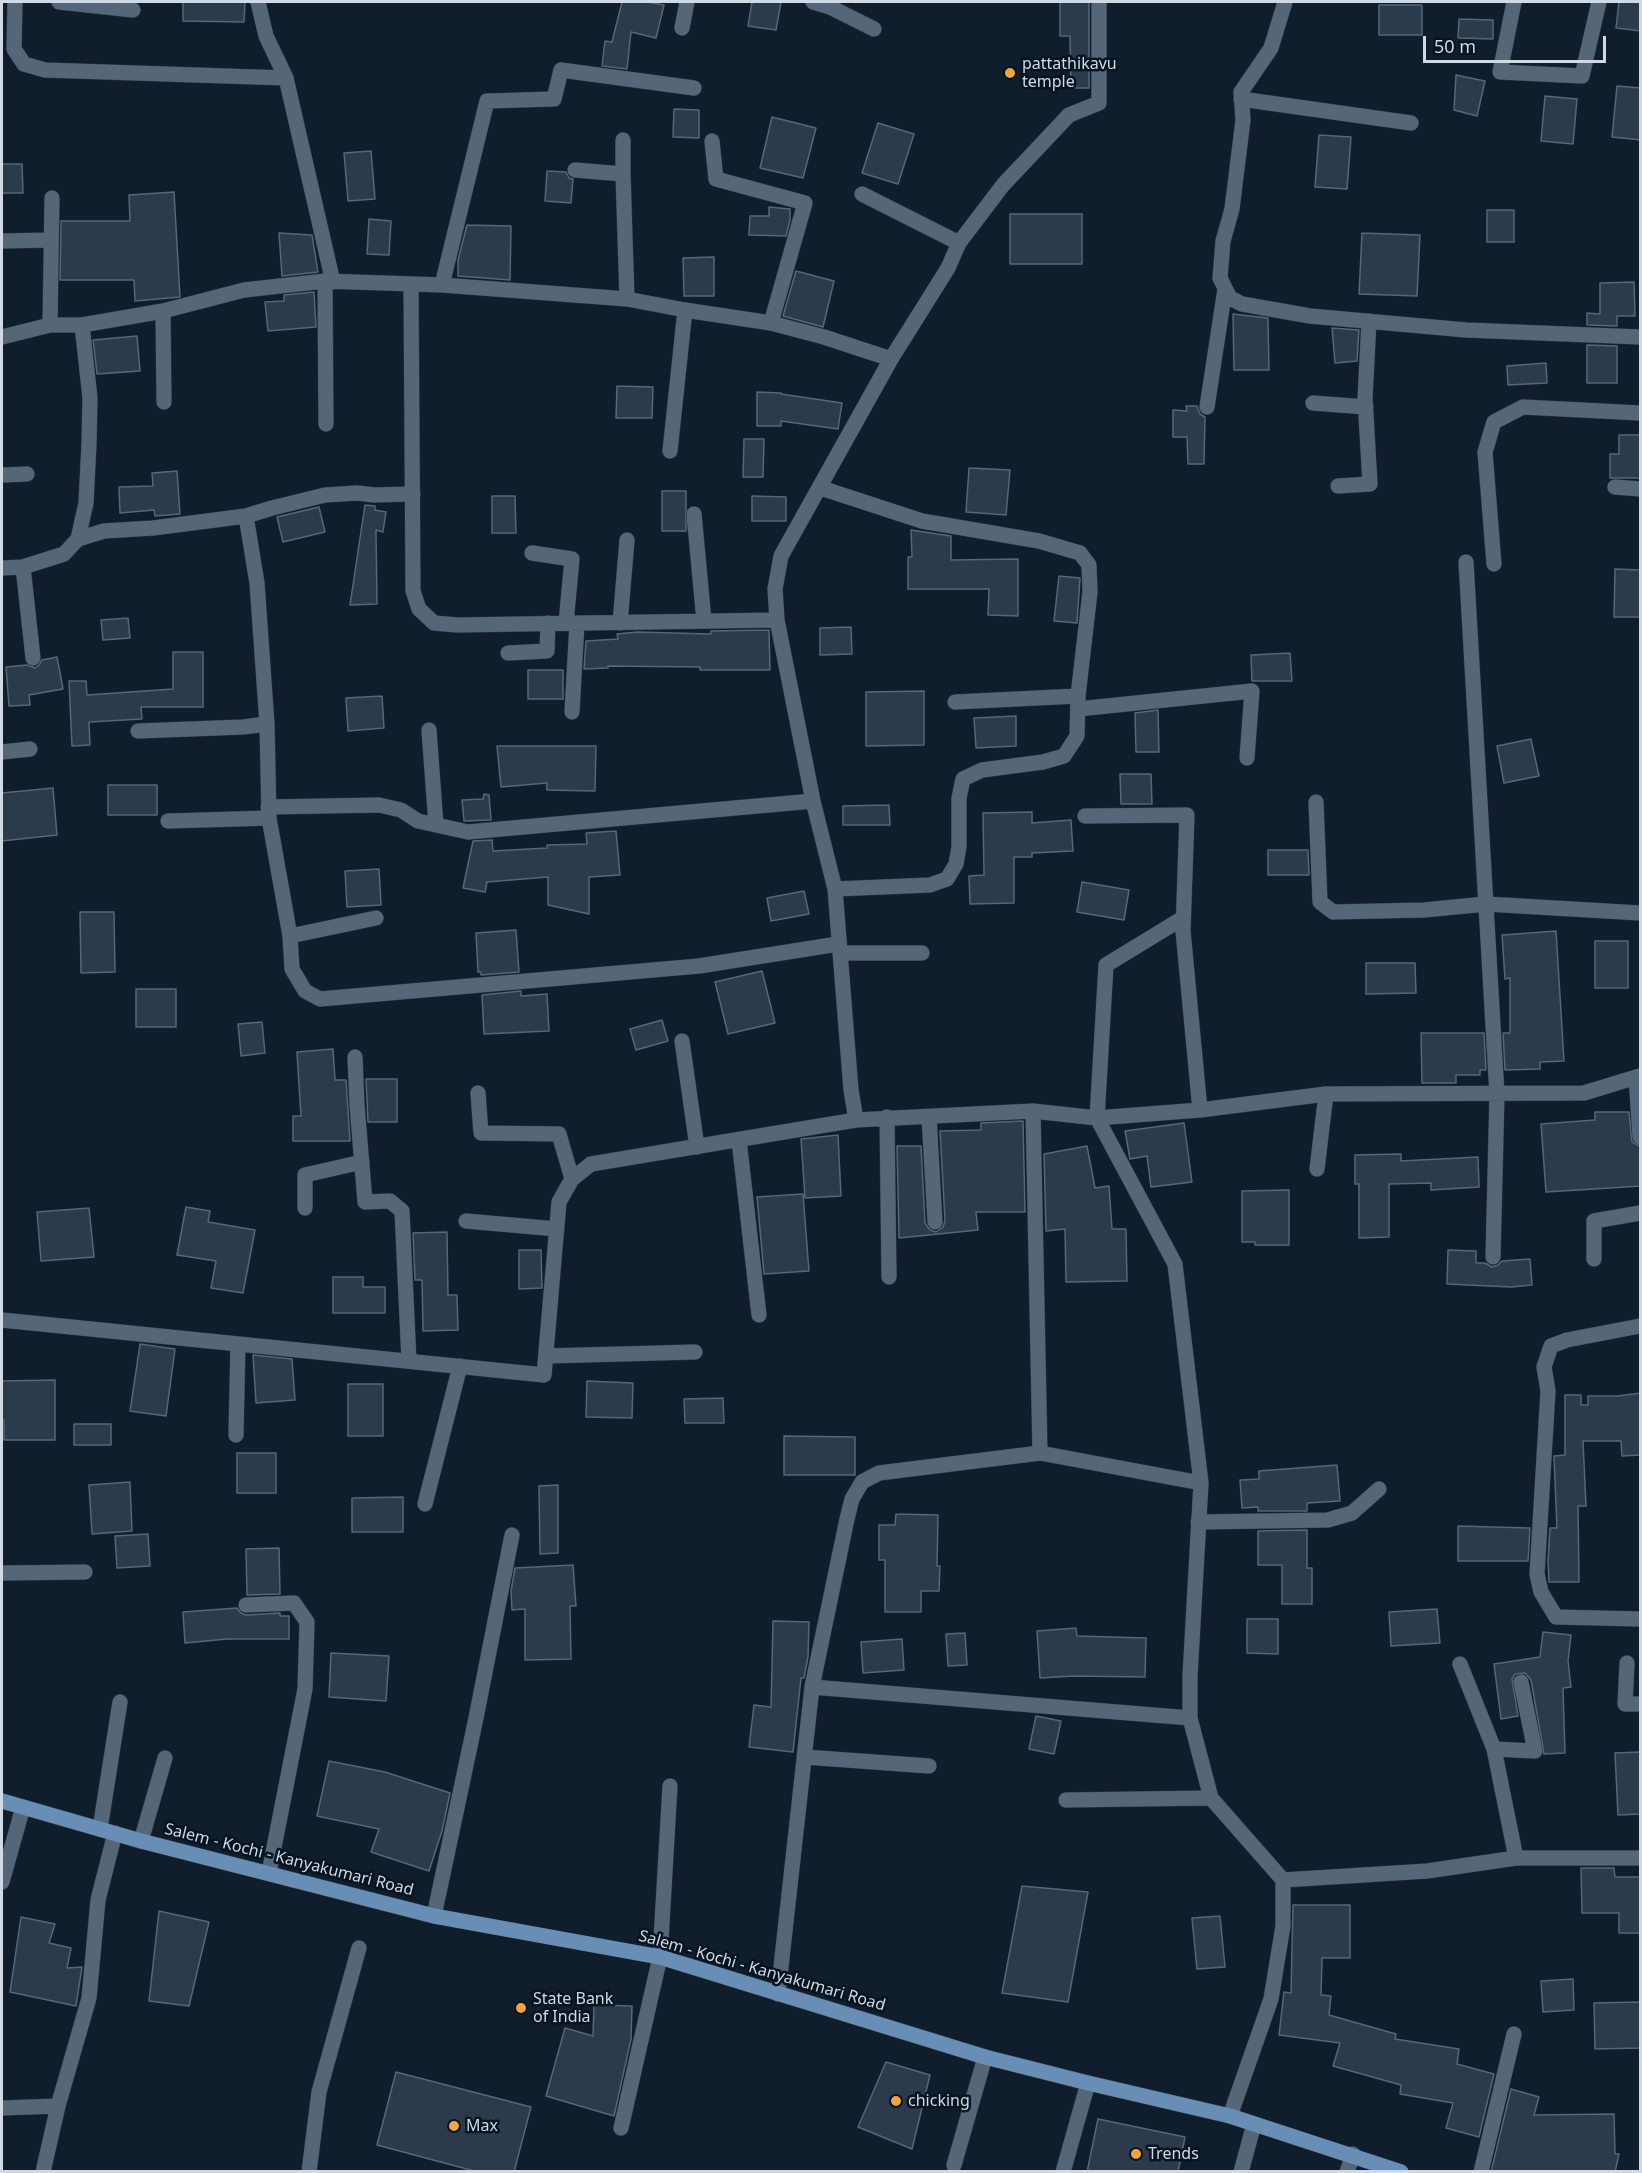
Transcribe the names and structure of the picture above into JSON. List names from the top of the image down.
{
  "streets": {
    "main road": ["Salem - Kochi - Kanyakumari Road"]
  },
  "places": [
    "pattathikavu temple",
    "State Bank of India",
    "chicking",
    "Max",
    "Trends"
  ],
  "scale_bar": "50 m"
}
